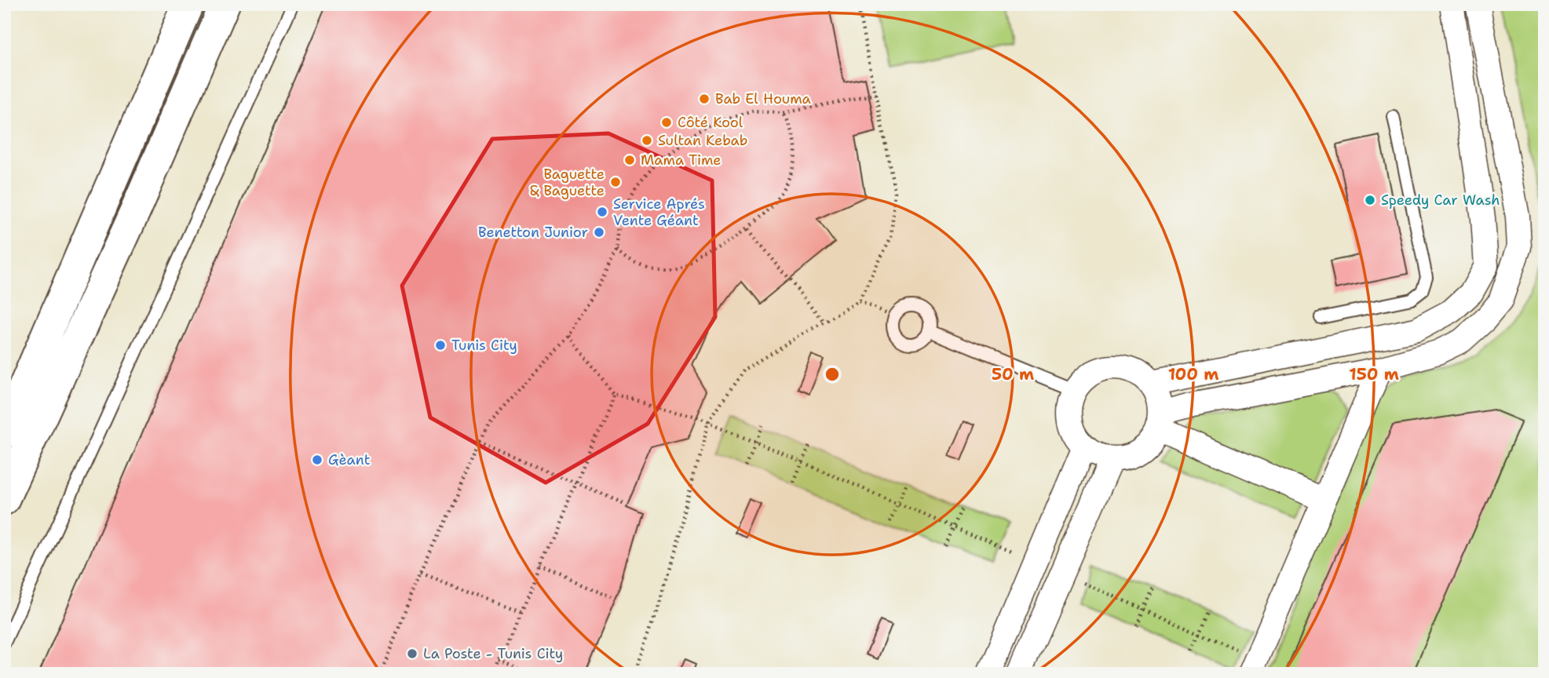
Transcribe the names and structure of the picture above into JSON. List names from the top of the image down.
{
  "places": [
    "Bab El Houma",
    "Côté Kool",
    "Sultan Kebab",
    "Mama Time",
    "Baguette & Baguette",
    "Speedy Car Wash",
    "Service Aprés Vente Géant",
    "Benetton Junior",
    "Tunis City",
    "Gèant",
    "La Poste - Tunis City"
  ],
  "rings": ["50 m", "100 m", "150 m"]
}
